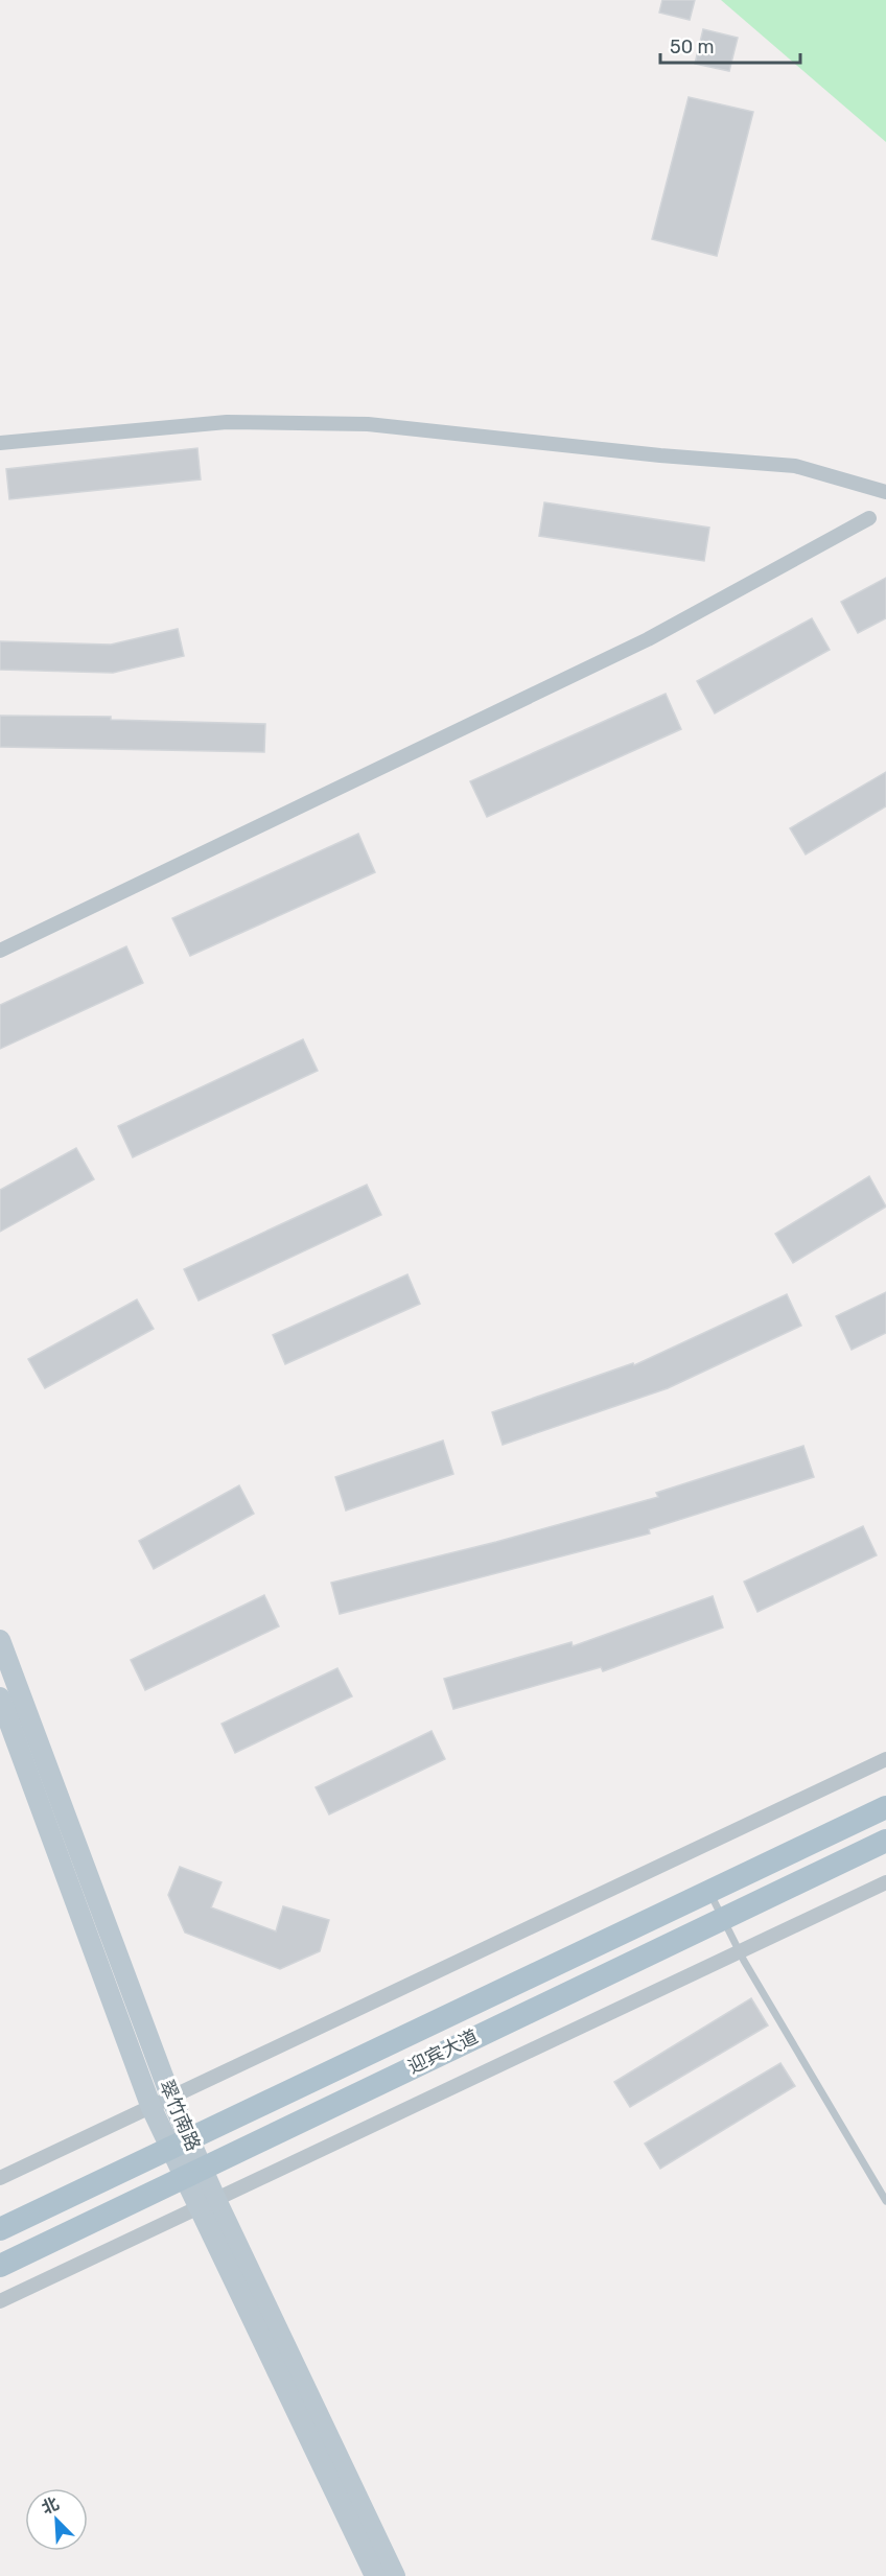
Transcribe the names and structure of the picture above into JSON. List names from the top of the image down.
{
  "streets": {
    "main road": ["迎宾大道", "翠竹南路"]
  },
  "crossings": [
    ["迎宾大道", "翠竹南路"]
  ],
  "scale_bar": "50 m",
  "north": "top left"
}
